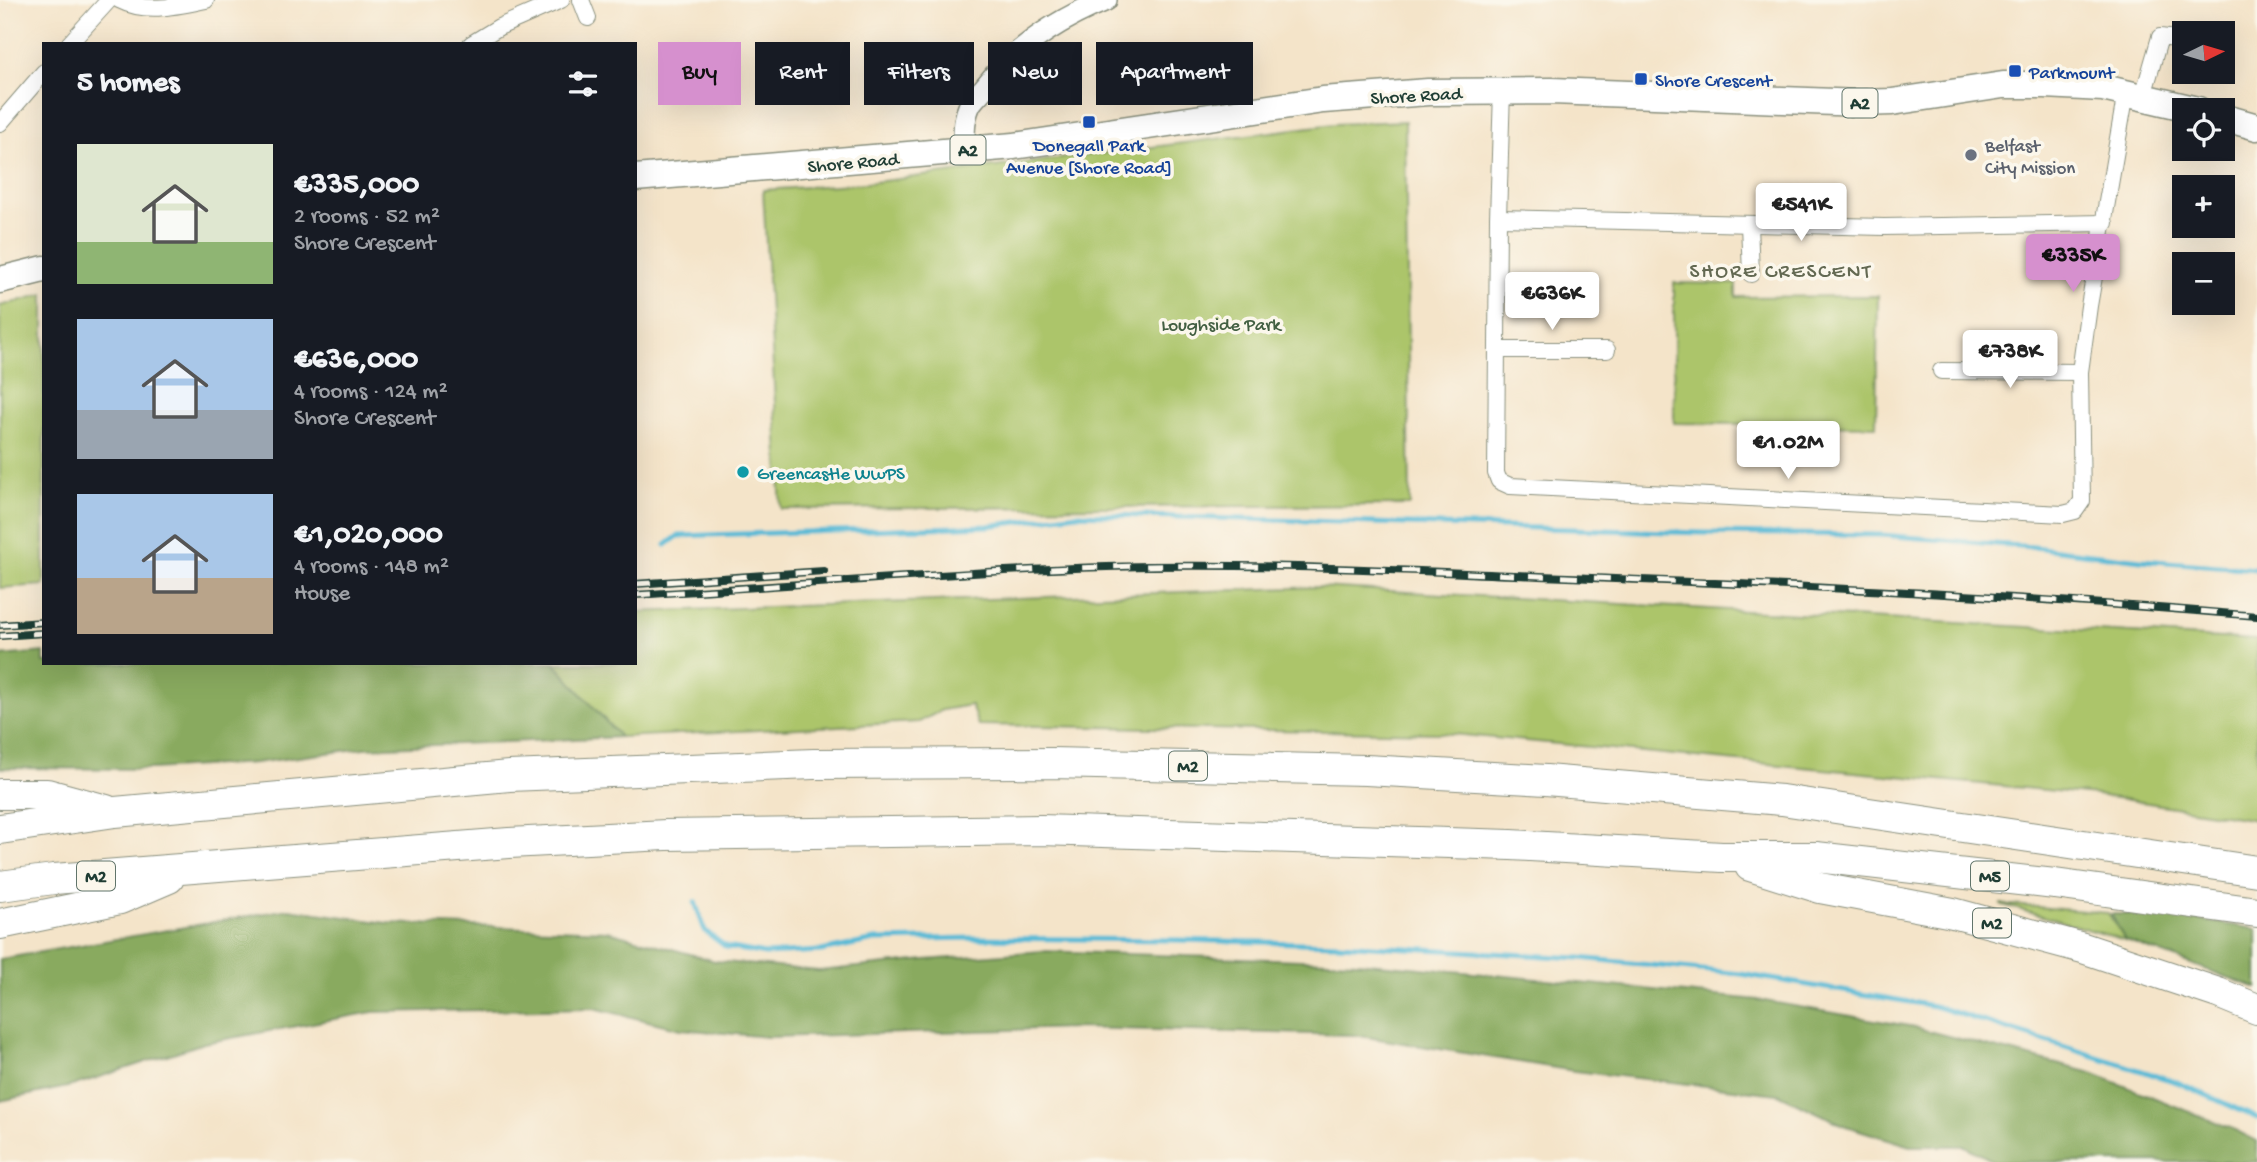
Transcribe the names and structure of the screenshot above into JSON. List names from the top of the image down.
{
  "streets": {
    "highway": ["M2", "M5"],
    "main road": ["Shore Road", "A2"]
  },
  "crossings": [
    ["M2", "M5"]
  ],
  "districts": ["SHORE CRESCENT"],
  "parks": ["Loughside Park"],
  "places": {
    "transit": ["Parkmount", "Shore Crescent", "Donegall Park Avenue [Shore Road]"],
    "other": ["Belfast City Mission", "Greencastle WwPS"]
  },
  "north": "right",
  "page": {
    "map_buttons": ["+", "−"],
    "chip": [
      "Buy",
      "Rent",
      "Filters",
      "New",
      "Apartment"
    ],
    "heading": "5 homes",
    "list": [
      {
        "name": "€335,000",
        "note": "2 rooms · 52 m² · Shore Crescent"
      },
      {
        "name": "€636,000",
        "note": "4 rooms · 124 m² · Shore Crescent"
      },
      {
        "name": "€1,020,000",
        "note": "4 rooms · 148 m² · House"
      }
    ],
    "price": [
      "€541K",
      "€335K",
      "€636K",
      "€738K",
      "€1.02M"
    ]
  }
}
